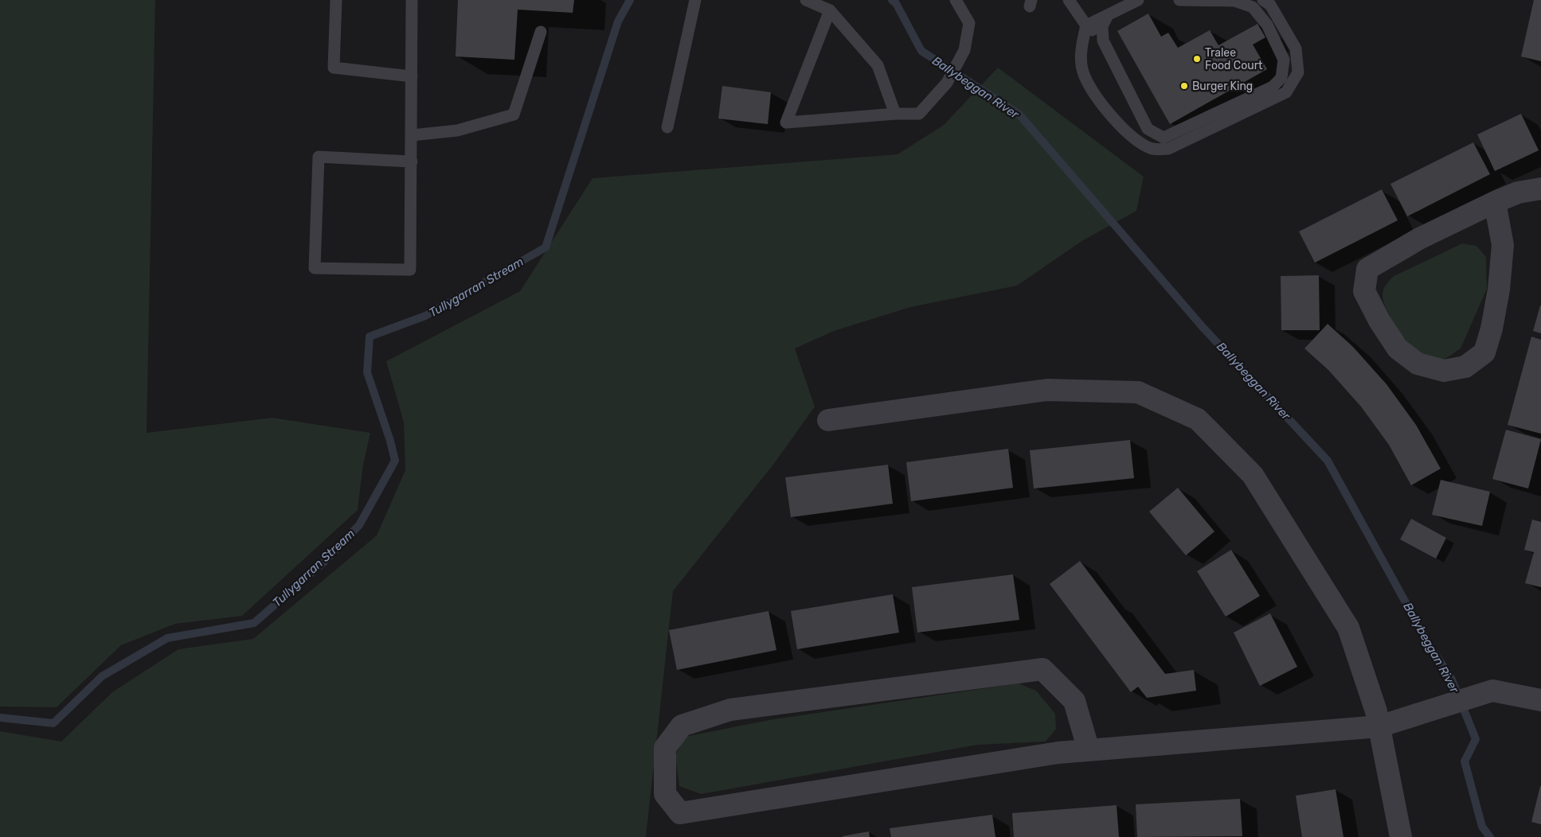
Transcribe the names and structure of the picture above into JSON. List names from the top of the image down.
{
  "water": ["Ballybeggan River", "Tullygarran Stream"],
  "places": ["Tralee Food Court", "Burger King"]
}
